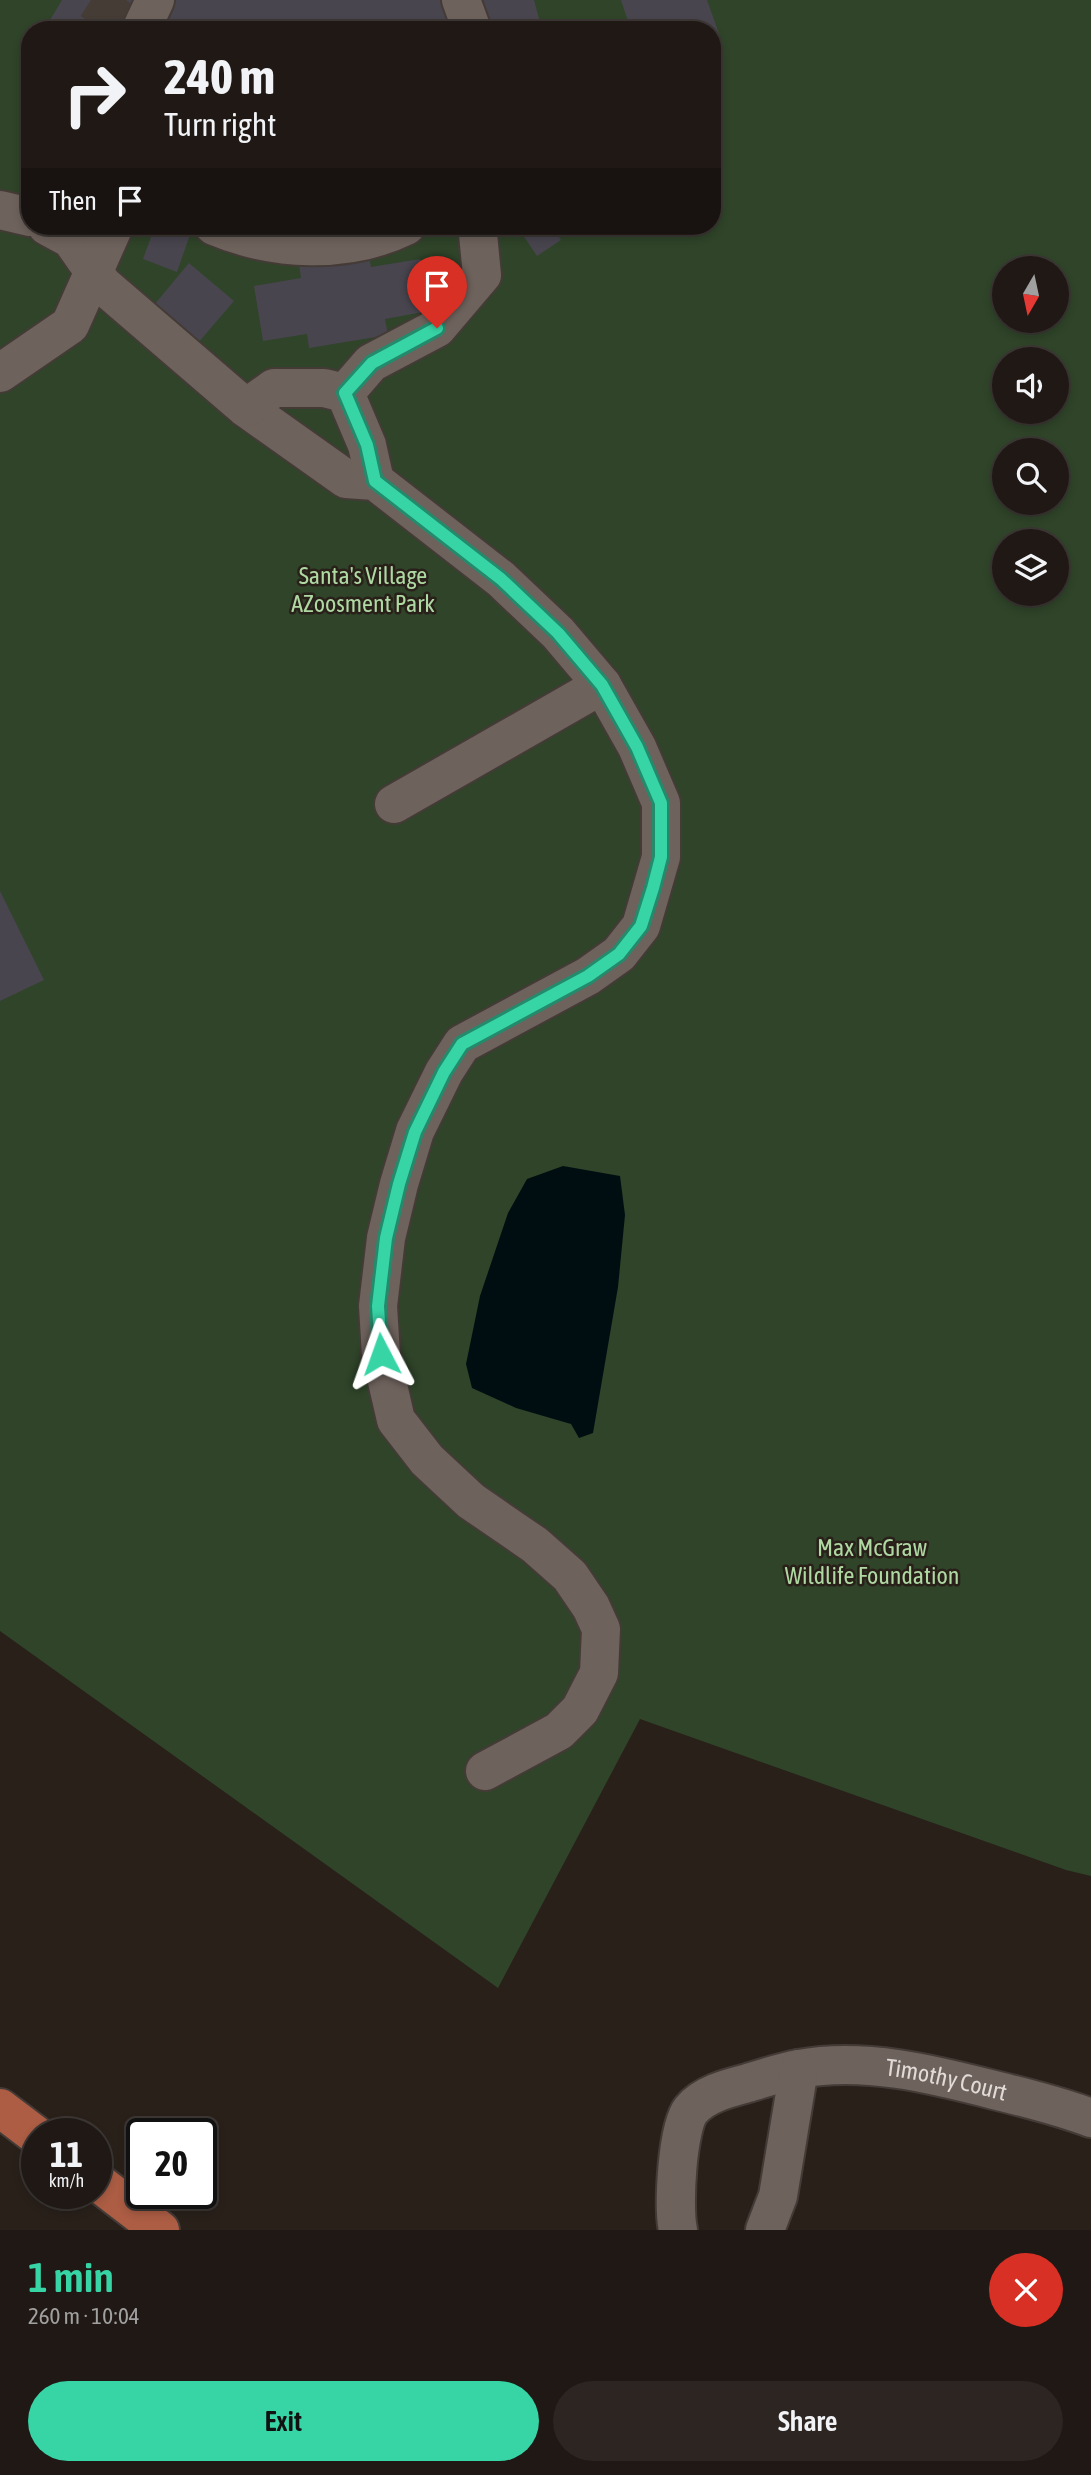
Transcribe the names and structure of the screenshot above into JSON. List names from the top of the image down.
{
  "streets": {
    "street": ["Timothy Court"]
  },
  "parks": ["Santa's Village AZoosment Park", "Max McGraw Wildlife Foundation"],
  "north": "bottom",
  "page": {
    "turn": ["240 m", "Turn right"],
    "then": "Then",
    "speed": "11 km/h",
    "limit": "20",
    "heading": ["1 min", "260 m · 10:04"],
    "buttons": ["Exit", "Share"]
  }
}
